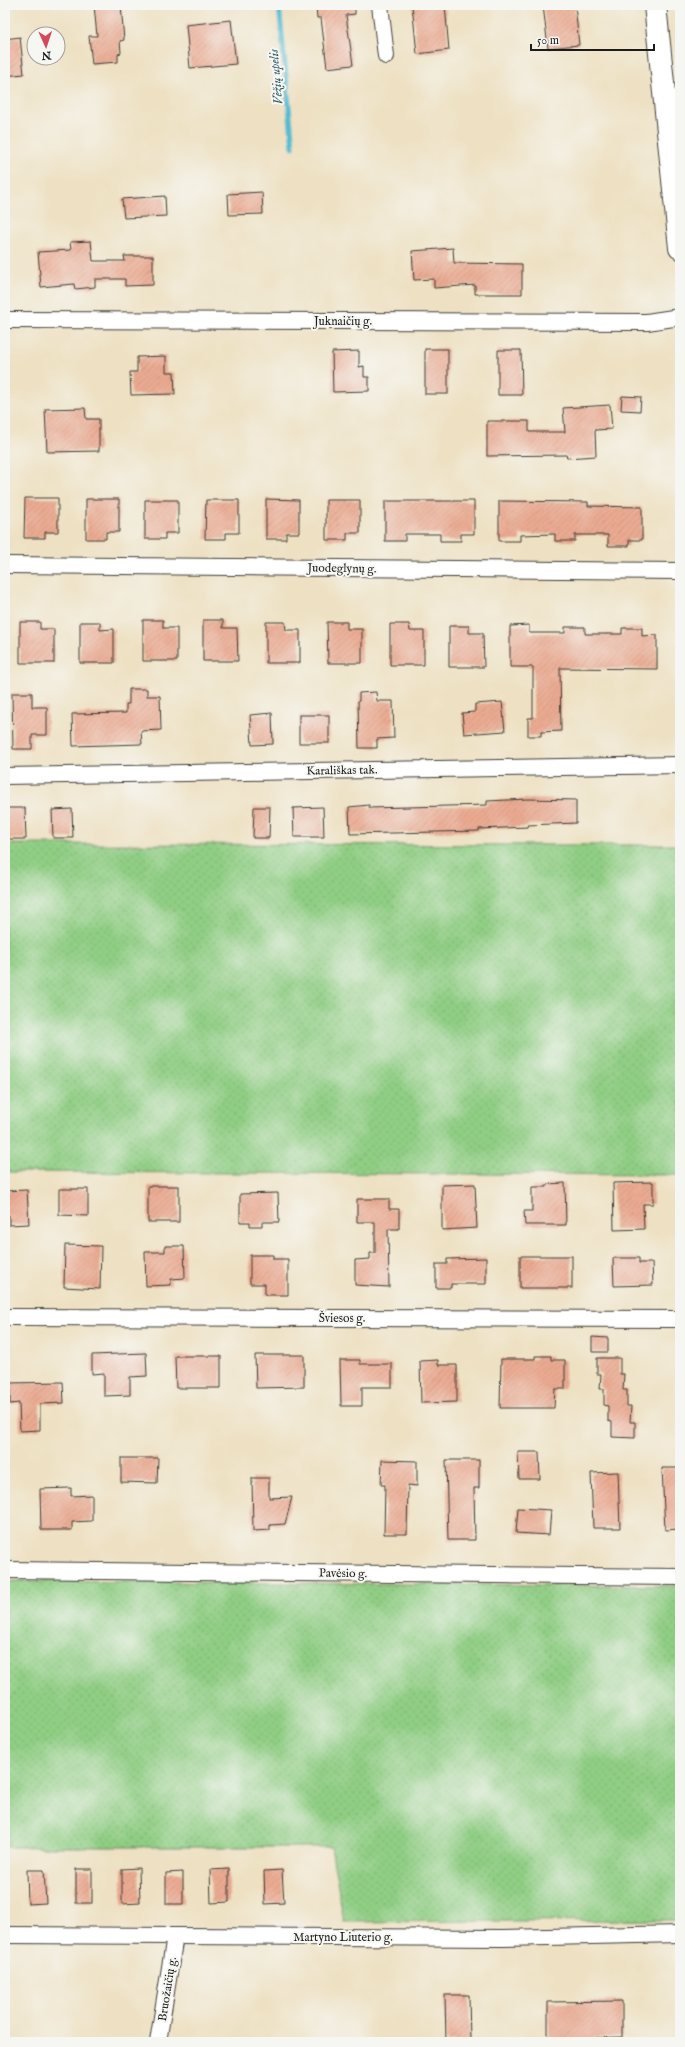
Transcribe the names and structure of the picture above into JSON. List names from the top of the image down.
{
  "streets": {
    "street": [
      "Juknaičių g.",
      "Juodeglynų g.",
      "Karališkas tak.",
      "Šviesos g.",
      "Pavėsio g.",
      "Martyno Liuterio g.",
      "Bruožaičių g."
    ]
  },
  "crossings": [
    ["Martyno Liuterio g.", "Bruožaičių g."]
  ],
  "water": ["Vėžių upelis"],
  "scale_bar": "50 m",
  "north": "bottom"
}
